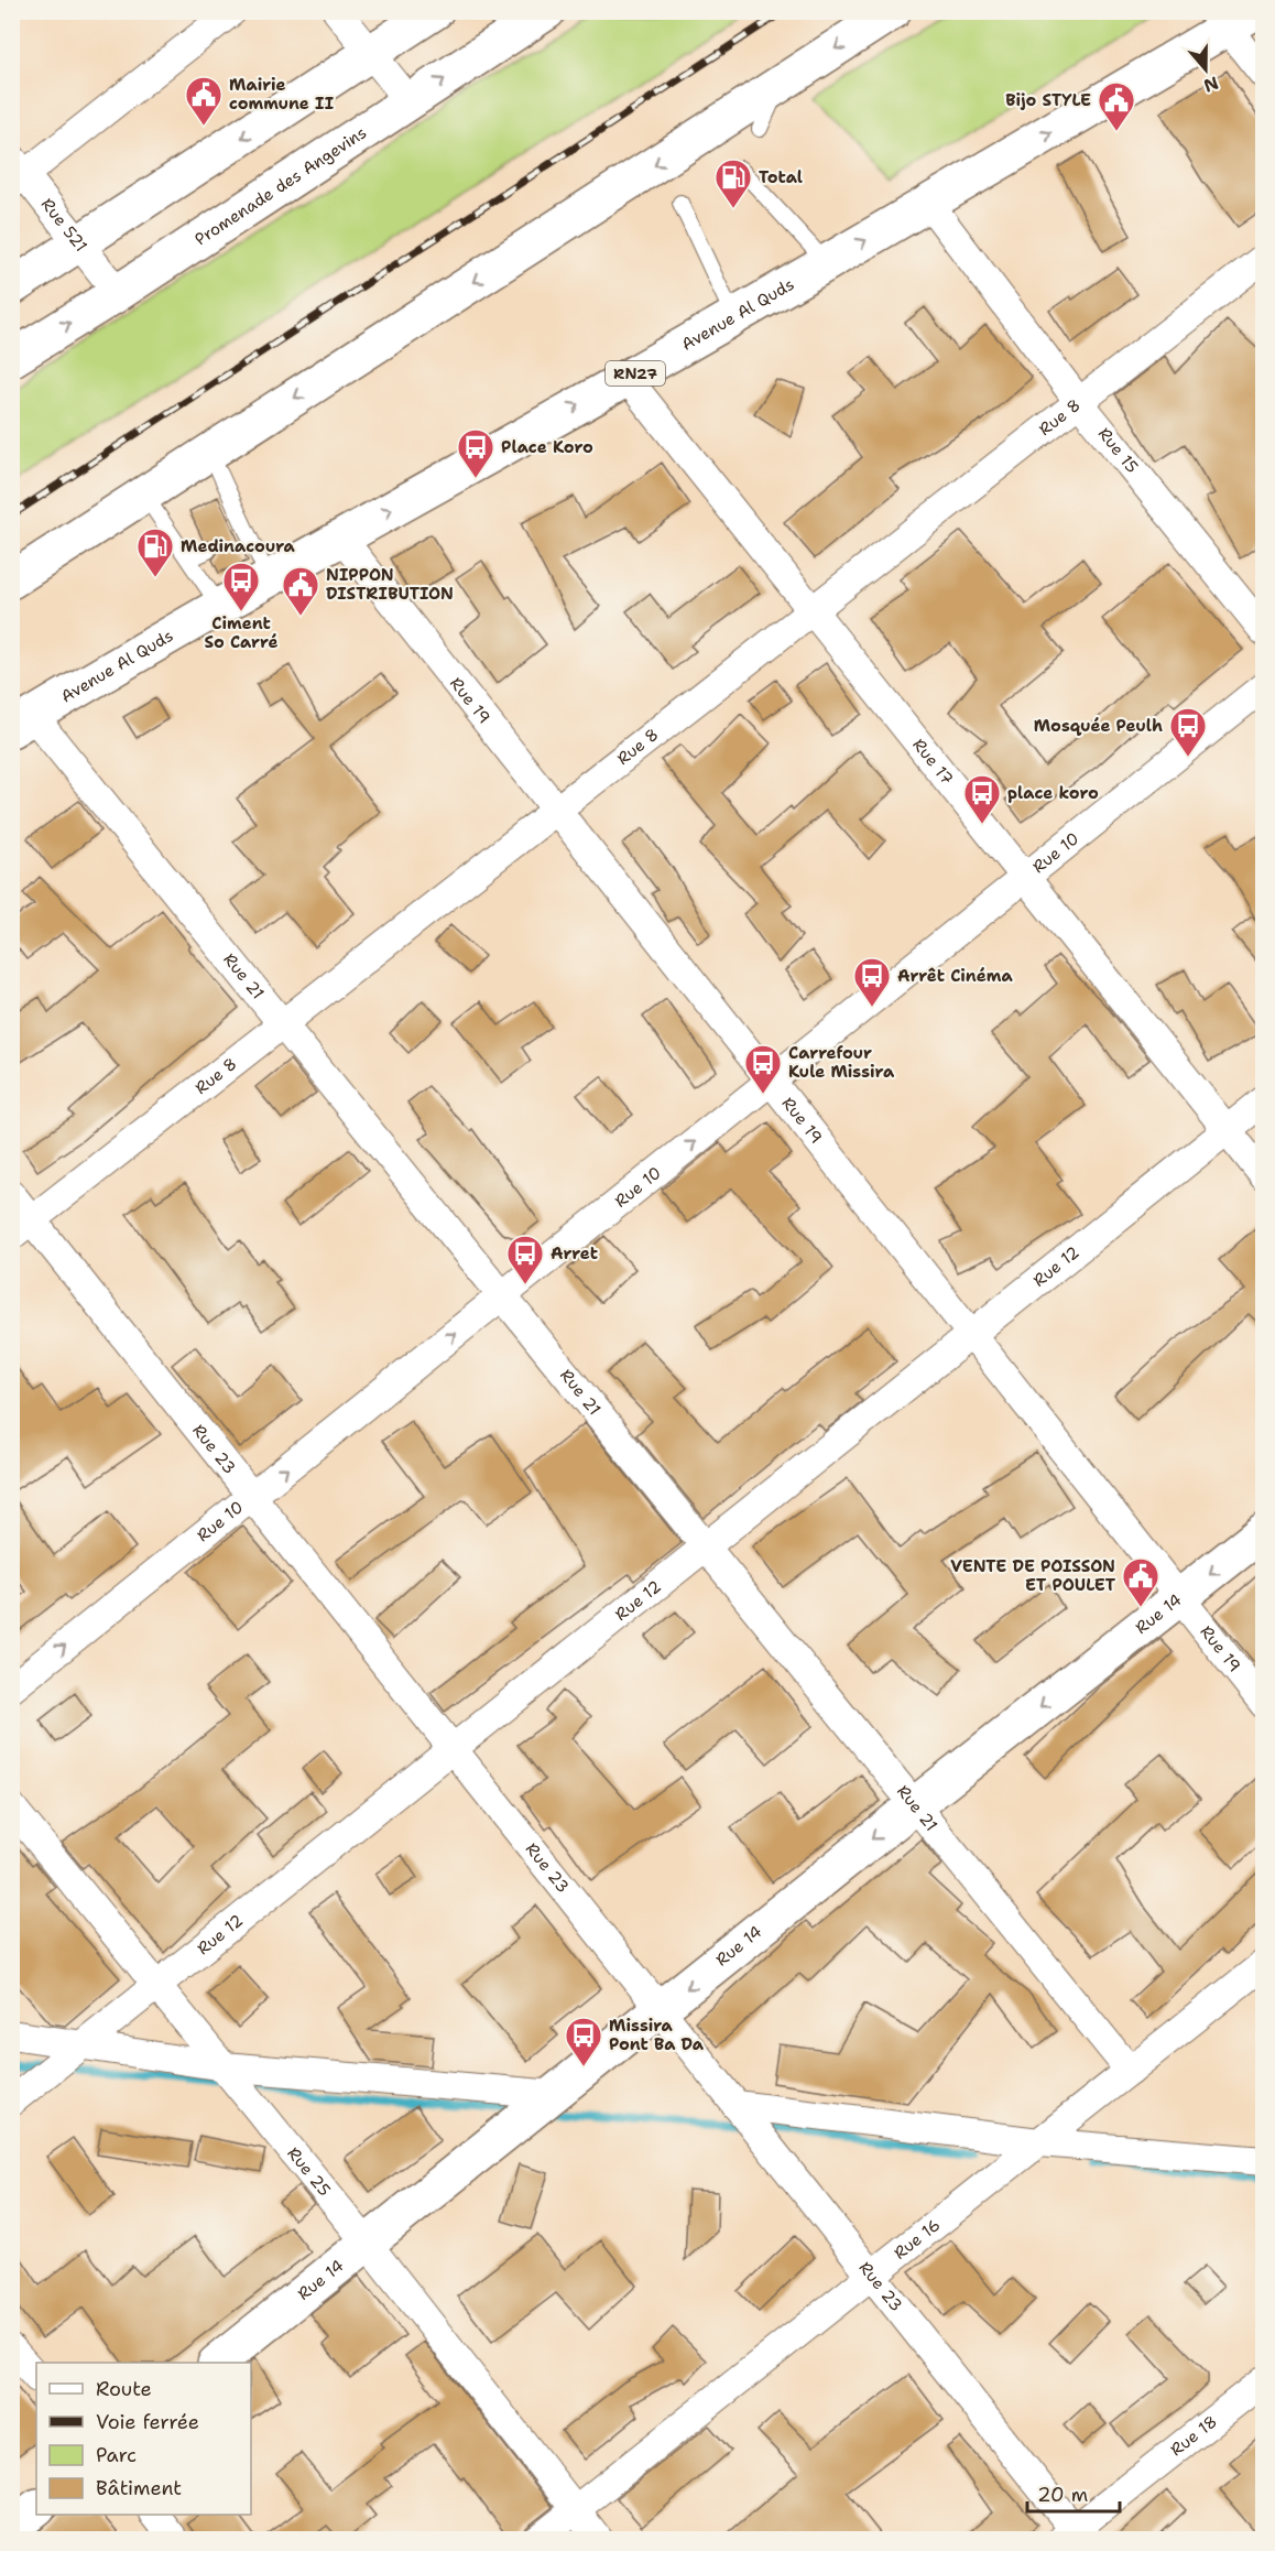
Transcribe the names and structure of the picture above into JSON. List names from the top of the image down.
{
  "streets": {
    "street": [
      "Promenade des Angevins",
      "Rue 521",
      "Avenue Al Quds",
      "RN27",
      "Rue 8",
      "Rue 15",
      "Rue 19",
      "Rue 17",
      "Rue 10",
      "Rue 21",
      "Rue 12",
      "Rue 23",
      "Rue 14",
      "Rue 25",
      "Rue 16",
      "Rue 18"
    ]
  },
  "crossings": [
    ["Promenade des Angevins", "Rue 521"],
    ["Avenue Al Quds", "Rue 15"],
    ["Avenue Al Quds", "Rue 19"],
    ["Avenue Al Quds", "Rue 17"],
    ["Avenue Al Quds", "Rue 21"],
    ["Rue 8", "Rue 15"],
    ["Rue 8", "Rue 19"],
    ["Rue 8", "Rue 17"],
    ["Rue 8", "Rue 21"],
    ["Rue 8", "Rue 23"],
    ["Rue 19", "Rue 10"],
    ["Rue 19", "Rue 12"],
    ["Rue 19", "Rue 14"],
    ["Rue 17", "Rue 10"],
    ["Rue 17", "Rue 12"],
    ["Rue 10", "Rue 21"],
    ["Rue 10", "Rue 23"],
    ["Rue 21", "Rue 12"],
    ["Rue 21", "Rue 14"],
    ["Rue 21", "Rue 16"],
    ["Rue 12", "Rue 23"],
    ["Rue 12", "Rue 25"],
    ["Rue 23", "Rue 14"],
    ["Rue 23", "Rue 16"],
    ["Rue 23", "Rue 18"],
    ["Rue 14", "Rue 25"],
    ["Rue 25", "Rue 16"]
  ],
  "one_way": ["Rue 10", "Rue 14"],
  "places": {
    "public building": [
      "Mairie commune II",
      "Bijo STYLE",
      "NIPPON DISTRIBUTION",
      "VENTE DE POISSON ET POULET"
    ],
    "fuel station": ["Total", "Medinacoura"],
    "bus stop": [
      "Place Koro",
      "Ciment So Carré",
      "Mosquée Peulh",
      "place koro",
      "Arrêt Cinéma",
      "Carrefour Kule Missira",
      "Arret",
      "Missira Pont Ba Da"
    ]
  },
  "legend": [
    "Route",
    "Voie ferrée",
    "Parc",
    "Bâtiment"
  ],
  "scale_bar": "20 m",
  "north": "bottom"
}
